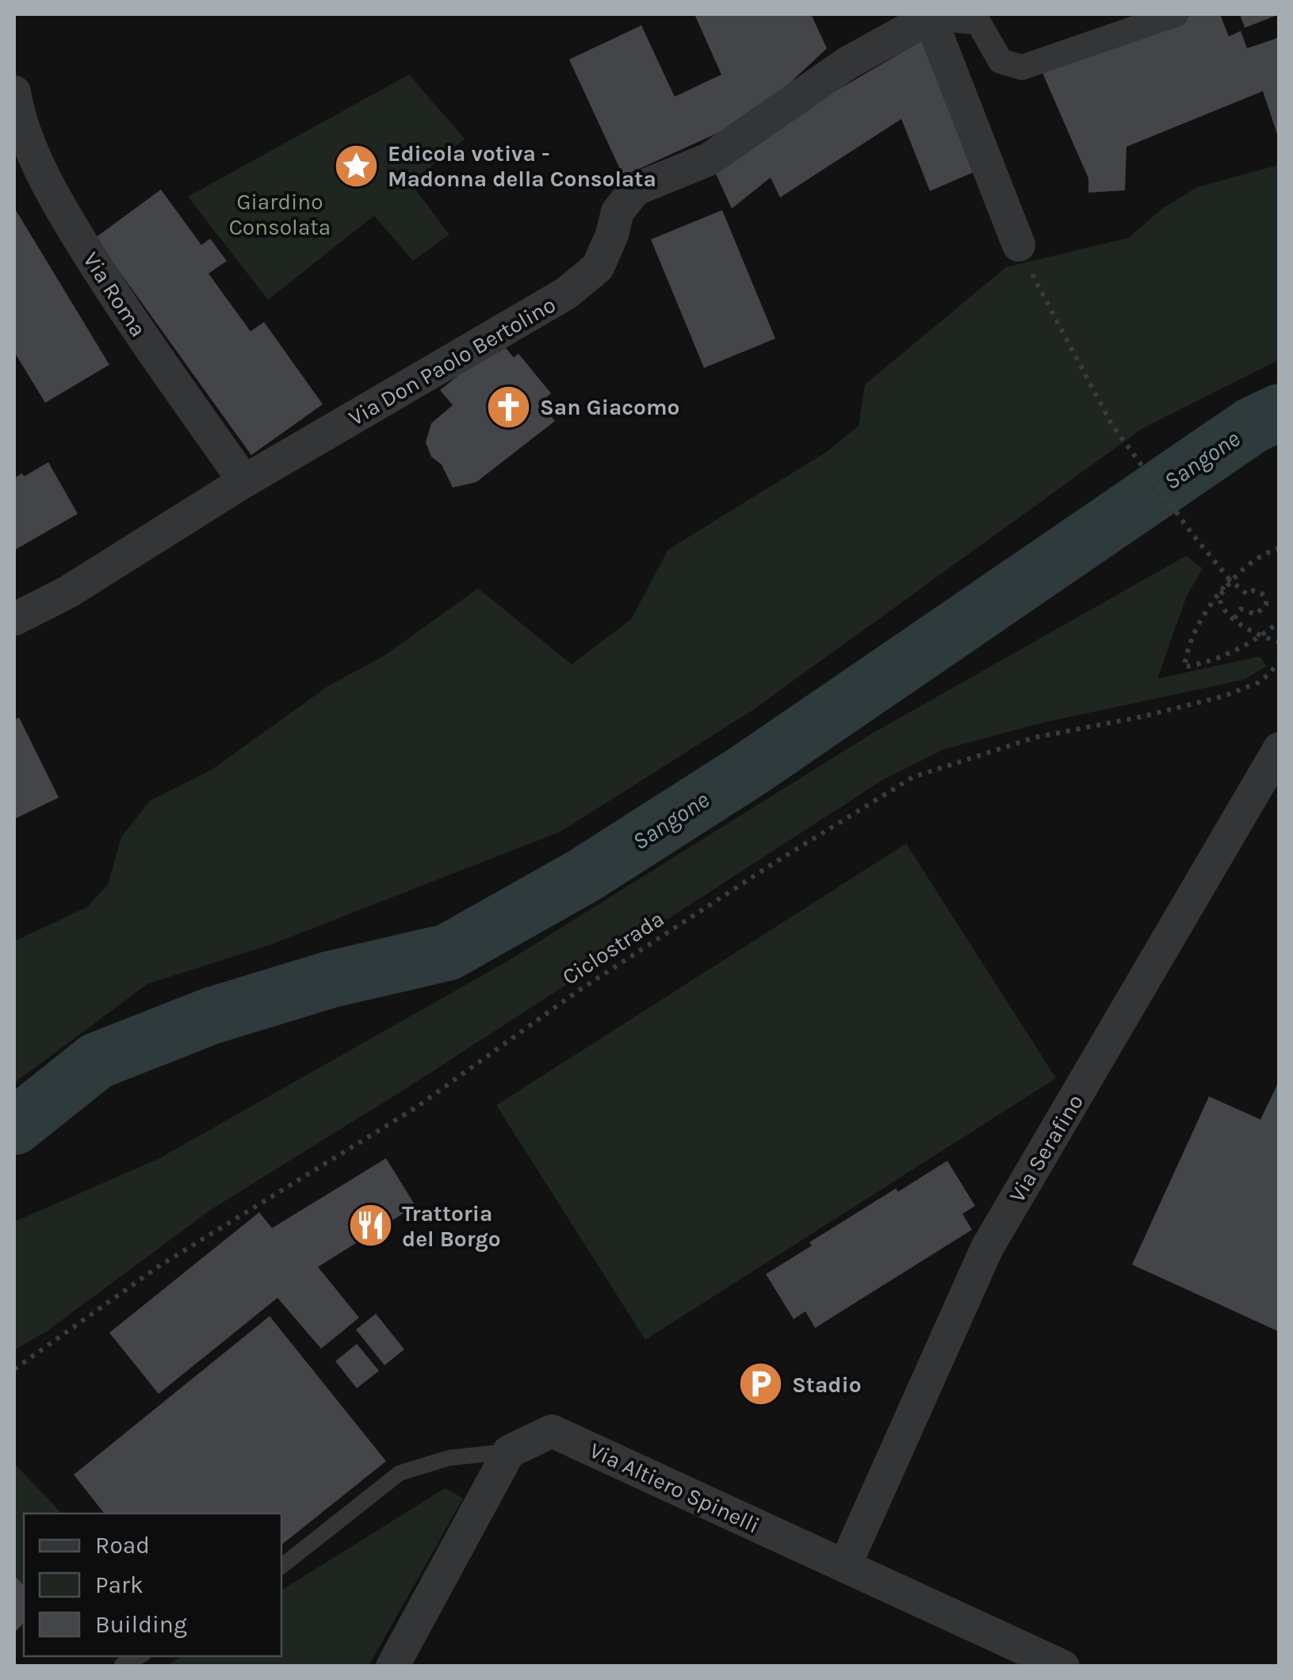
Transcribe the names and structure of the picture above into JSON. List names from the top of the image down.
{
  "streets": {
    "street": [
      "Via Roma",
      "Via Don Paolo Bertolino",
      "Via Serafino",
      "Via Altiero Spinelli"
    ],
    "path": ["Ciclostrada"]
  },
  "crossings": [
    ["Via Roma", "Via Don Paolo Bertolino"],
    ["Via Serafino", "Via Altiero Spinelli"]
  ],
  "water": ["Sangone"],
  "parks": ["Giardino Consolata"],
  "places": {
    "place": ["Edicola votiva - Madonna della Consolata"],
    "church": ["San Giacomo"],
    "restaurant": ["Trattoria del Borgo"],
    "parking": ["Stadio"]
  },
  "legend": ["Road", "Park", "Building"]
}
